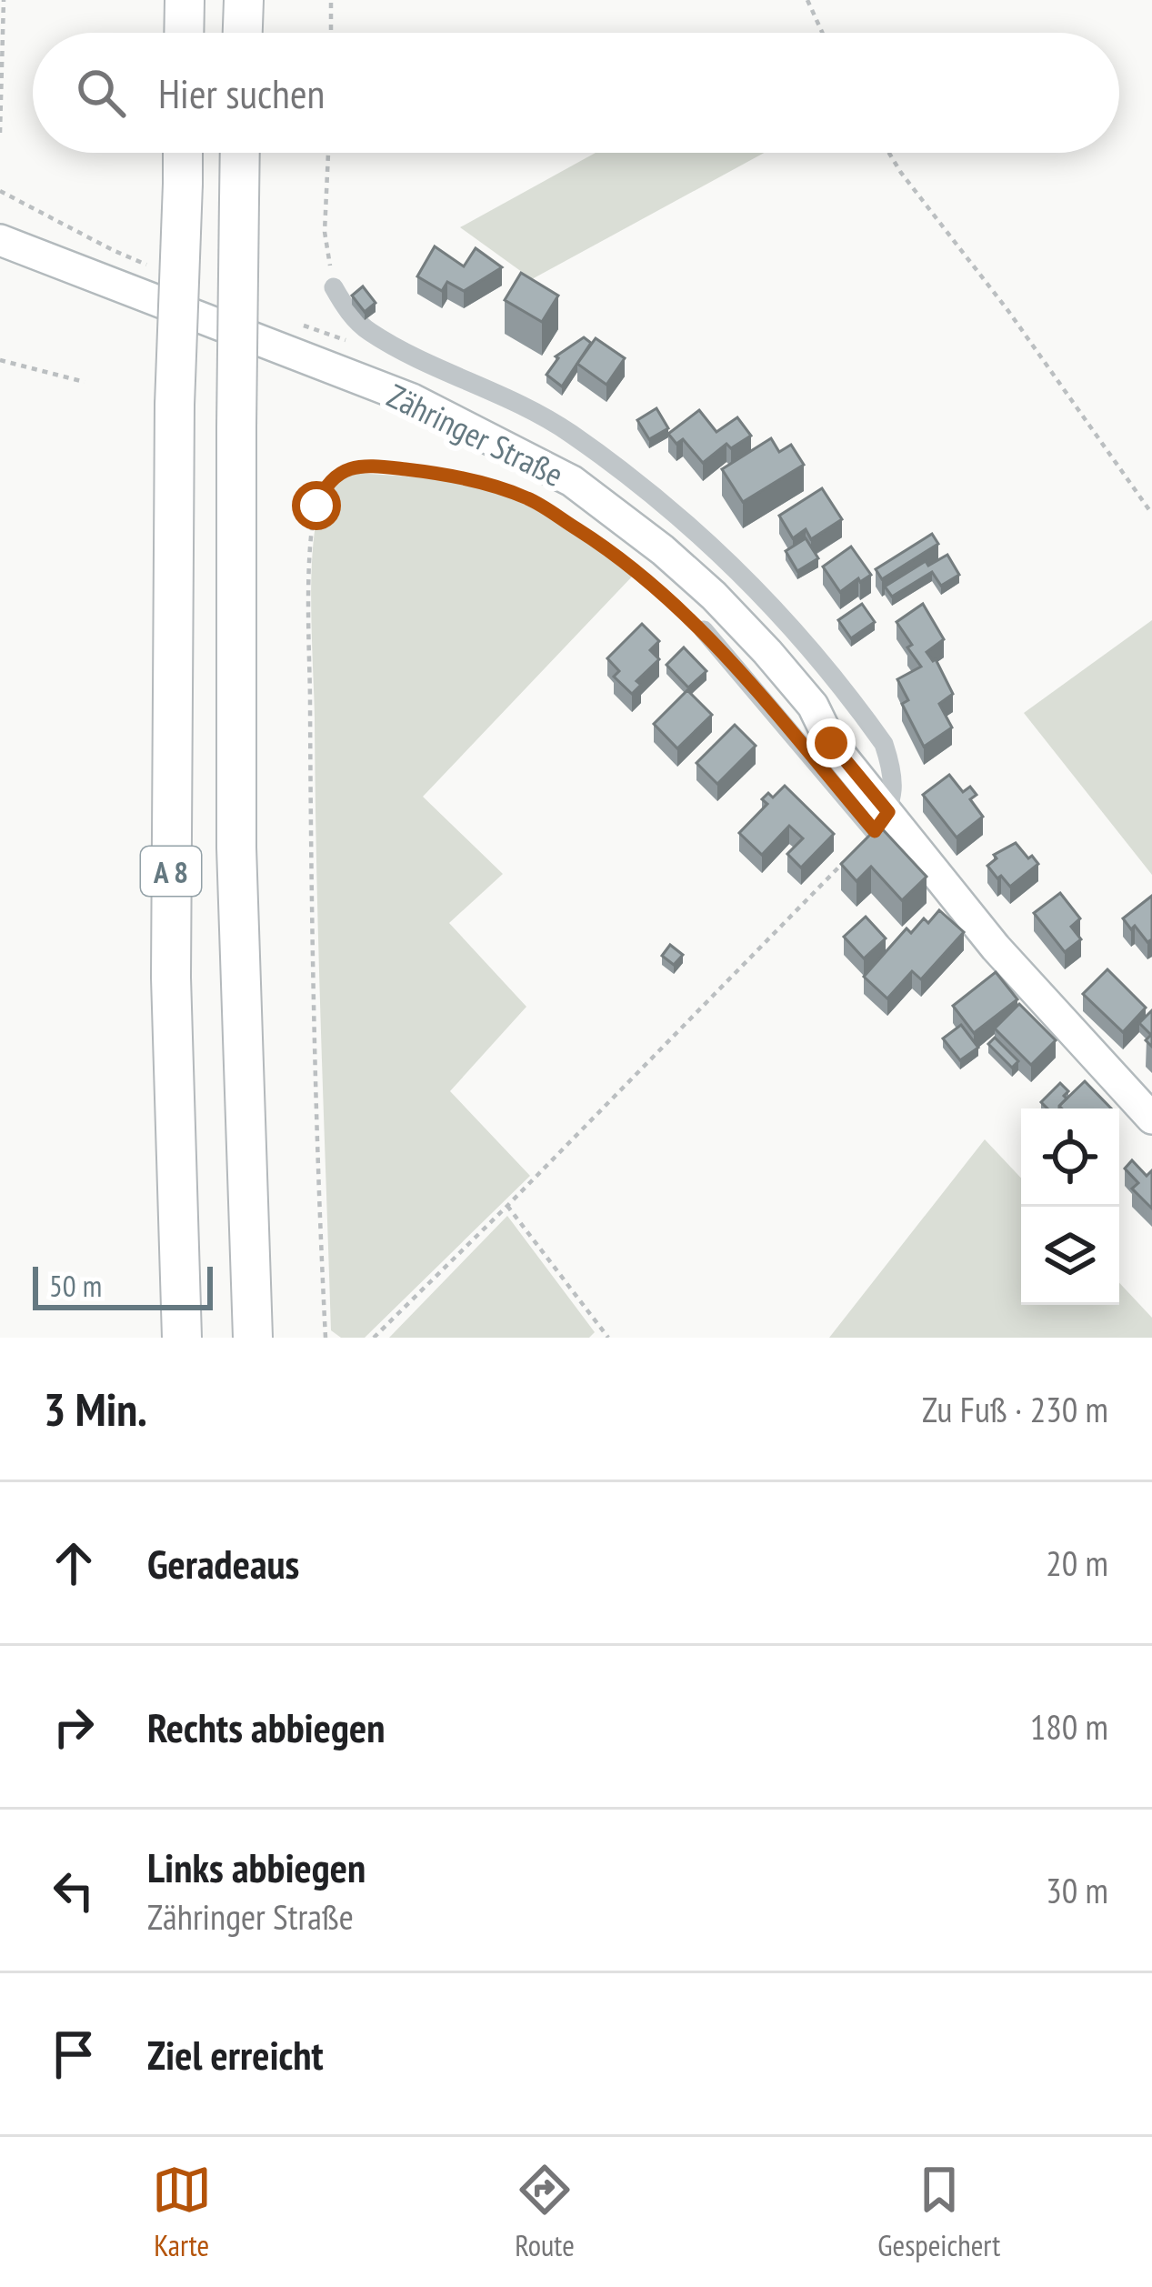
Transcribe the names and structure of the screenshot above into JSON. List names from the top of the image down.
{
  "streets": {
    "highway": ["A 8"],
    "street": ["Zähringer Straße"]
  },
  "scale_bar": "50 m",
  "page": {
    "search": "Hier suchen",
    "scale": "50 m",
    "heading": ["3 Min.", "Zu Fuß · 230 m"],
    "list": [
      ["Geradeaus", "20 m"],
      ["Rechts abbiegen", "180 m"],
      ["Links abbiegen", "Zähringer Straße", "30 m"],
      "Ziel erreicht"
    ],
    "nav": ["Karte", "Route", "Gespeichert"]
  }
}
